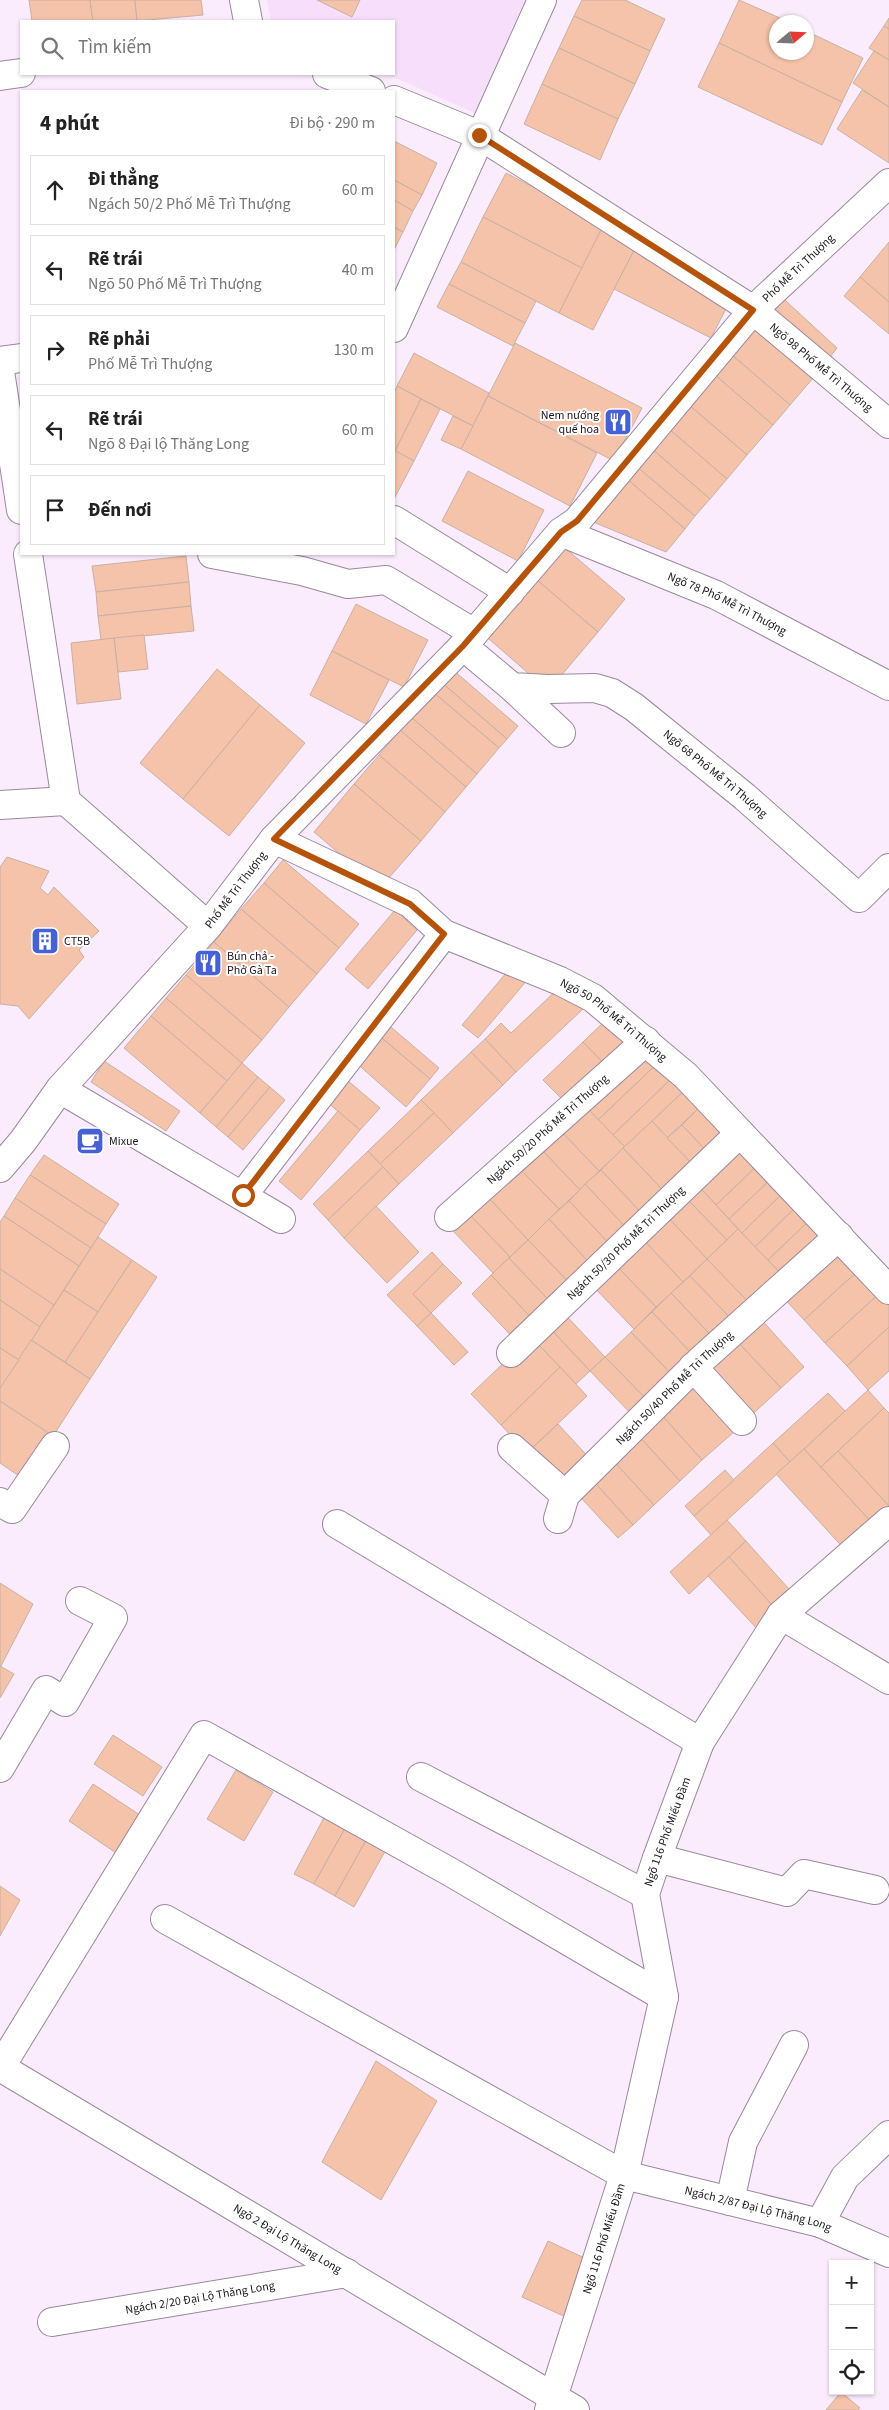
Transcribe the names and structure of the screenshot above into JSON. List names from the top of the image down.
{
  "streets": {
    "street": [
      "Phố Mễ Trì Thượng",
      "Ngõ 98 Phố Mễ Trì Thượng",
      "Ngõ 78 Phố Mễ Trì Thượng",
      "Ngõ 68 Phố Mễ Trì Thượng",
      "Ngõ 50 Phố Mễ Trì Thượng",
      "Ngách 50/20 Phố Mễ Trì Thượng",
      "Ngách 50/30 Phố Mễ Trì Thượng",
      "Ngách 50/40 Phố Mễ Trì Thượng",
      "Ngõ 116 Phố Miếu Đầm",
      "Ngách 2/87 Đại Lộ Thăng Long",
      "Ngõ 2 Đại Lộ Thăng Long",
      "Ngách 2/20 Đại Lộ Thăng Long"
    ]
  },
  "crossings": [
    ["Phố Mễ Trì Thượng", "Ngõ 98 Phố Mễ Trì Thượng"],
    ["Phố Mễ Trì Thượng", "Ngõ 78 Phố Mễ Trì Thượng"],
    ["Phố Mễ Trì Thượng", "Ngõ 50 Phố Mễ Trì Thượng"],
    ["Ngõ 50 Phố Mễ Trì Thượng", "Ngách 50/20 Phố Mễ Trì Thượng"],
    ["Ngõ 50 Phố Mễ Trì Thượng", "Ngách 50/30 Phố Mễ Trì Thượng"],
    ["Ngõ 50 Phố Mễ Trì Thượng", "Ngách 50/40 Phố Mễ Trì Thượng"],
    ["Ngõ 116 Phố Miếu Đầm", "Ngách 2/87 Đại Lộ Thăng Long"],
    ["Ngõ 116 Phố Miếu Đầm", "Ngõ 2 Đại Lộ Thăng Long"],
    ["Ngõ 2 Đại Lộ Thăng Long", "Ngách 2/20 Đại Lộ Thăng Long"]
  ],
  "places": {
    "restaurant": ["Nem nướng quế hoa", "Bún chả - Phở Gà Ta"],
    "building": ["CT5B"],
    "cafe": ["Mixue"]
  },
  "north": "right",
  "page": {
    "search": "Tìm kiếm",
    "heading": ["4 phút", "Đi bộ · 290 m"],
    "list": [
      ["Đi thẳng", "Ngách 50/2 Phố Mễ Trì Thượng", "60 m"],
      ["Rẽ trái", "Ngõ 50 Phố Mễ Trì Thượng", "40 m"],
      ["Rẽ phải", "Phố Mễ Trì Thượng", "130 m"],
      ["Rẽ trái", "Ngõ 8 Đại lộ Thăng Long", "60 m"],
      "Đến nơi"
    ],
    "map_buttons": ["+", "−"]
  }
}
